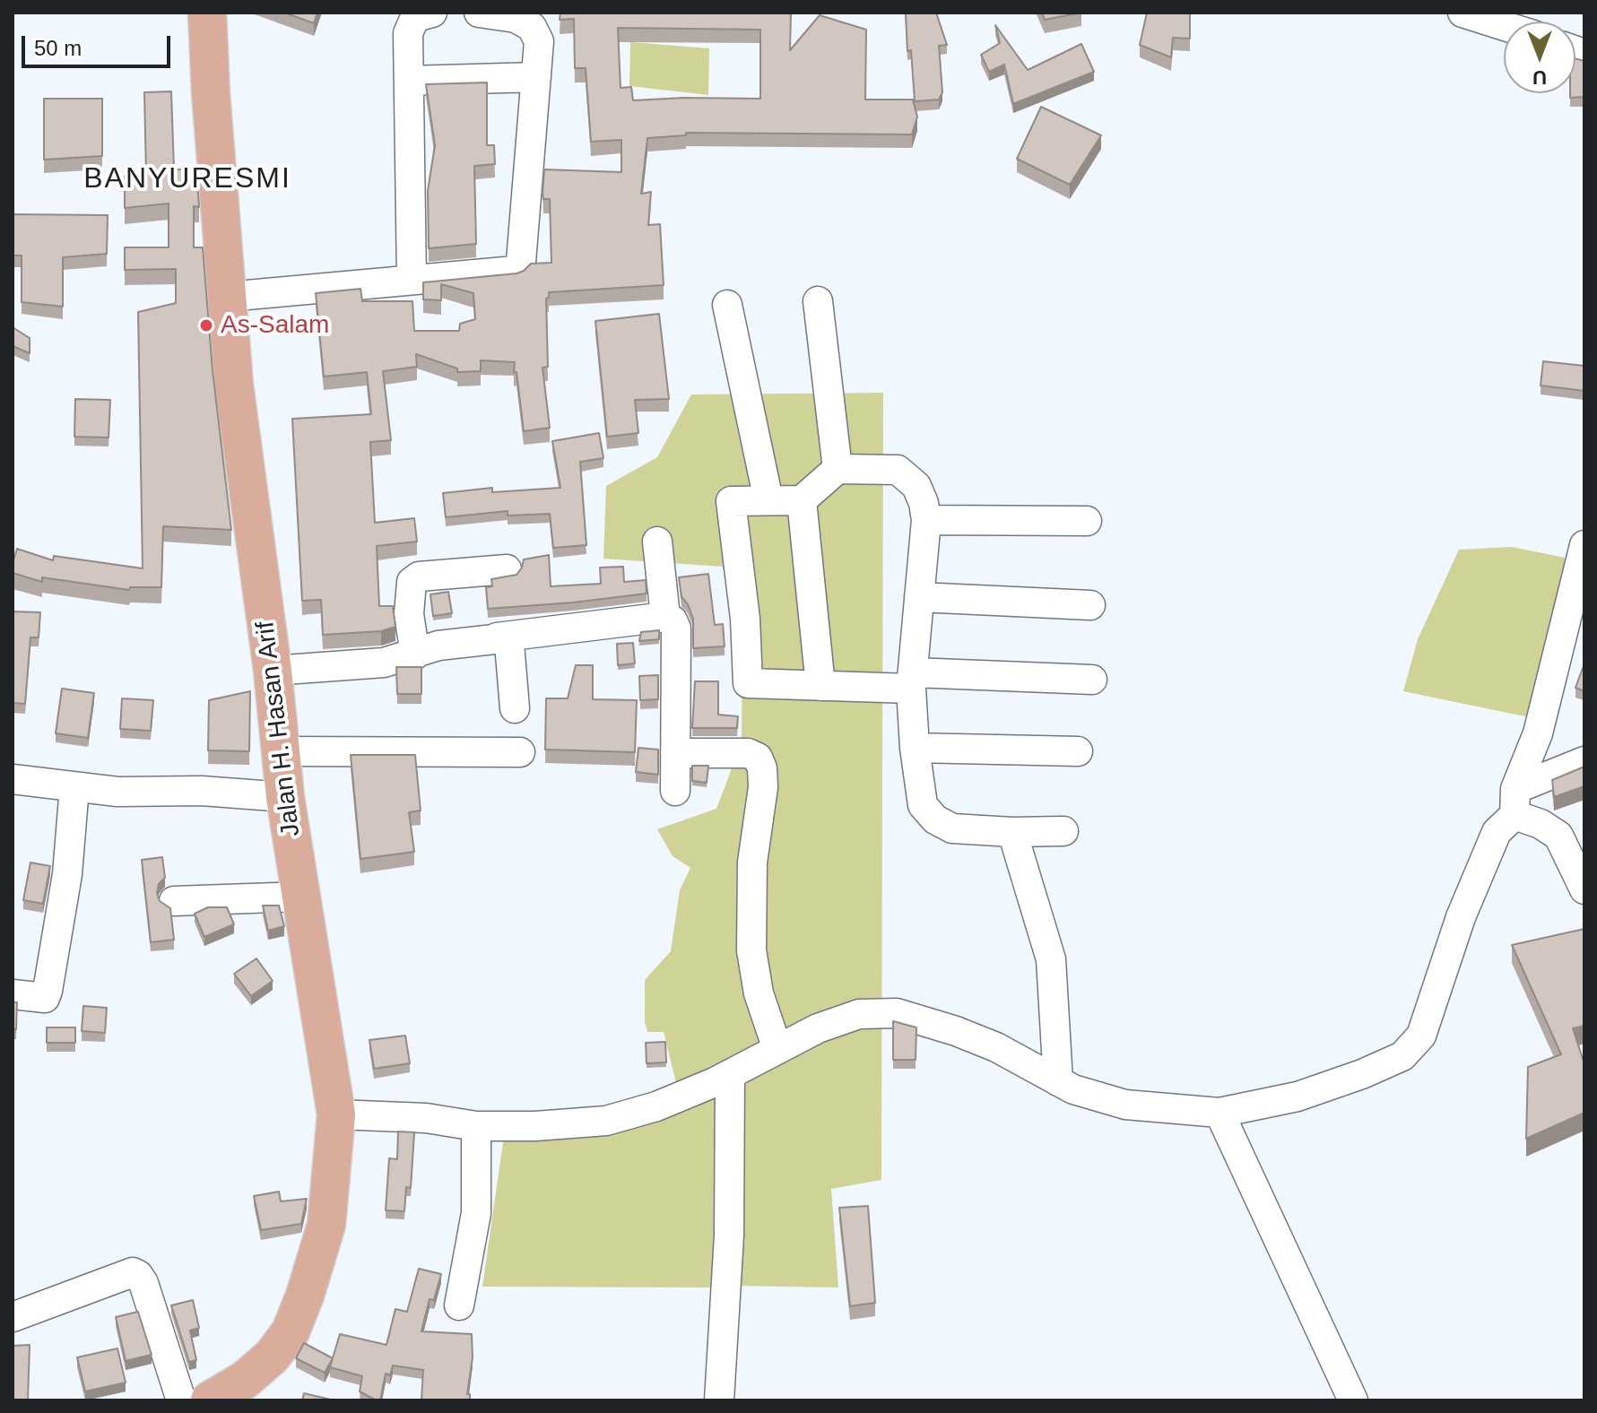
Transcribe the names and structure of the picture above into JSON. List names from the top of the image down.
{
  "streets": {
    "main road": ["Jalan H. Hasan Arif"]
  },
  "districts": ["BANYURESMI"],
  "places": ["As-Salam"],
  "scale_bar": "50 m",
  "north": "bottom"
}
